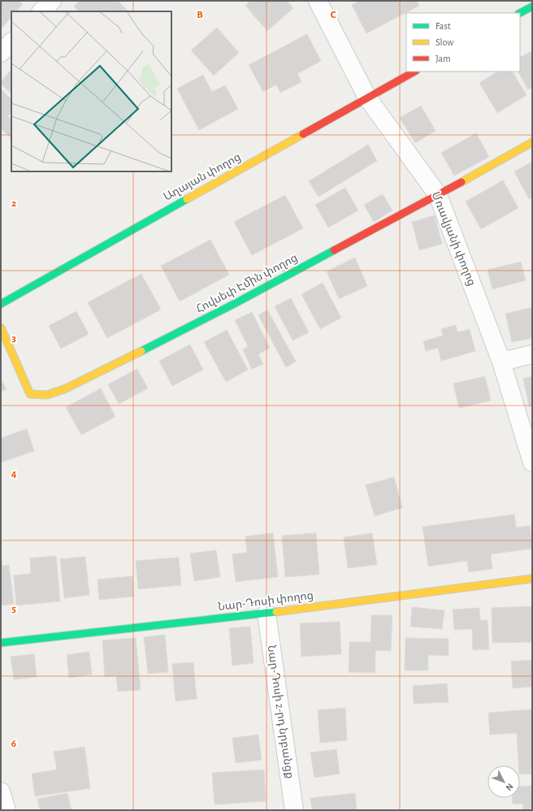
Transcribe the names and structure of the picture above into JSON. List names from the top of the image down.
{
  "streets": {
    "street": [
      "Աղայան փողոց",
      "Մռավյանի փողոց",
      "Հովսեփ Էմին փողոց",
      "Նար-Դոսի փողոց",
      "Նար-Դոսի 2-րդ նրբանցք"
    ]
  },
  "crossings": [
    ["Աղայան փողոց", "Մռավյանի փողոց"],
    ["Մռավյանի փողոց", "Հովսեփ Էմին փողոց"],
    ["Նար-Դոսի փողոց", "Նար-Դոսի 2-րդ նրբանցք"]
  ],
  "legend": ["Fast", "Slow", "Jam"],
  "north": "bottom right",
  "grid": {
    "columns": ["B", "C"],
    "rows": [
      "2",
      "3",
      "4",
      "5",
      "6"
    ]
  }
}
